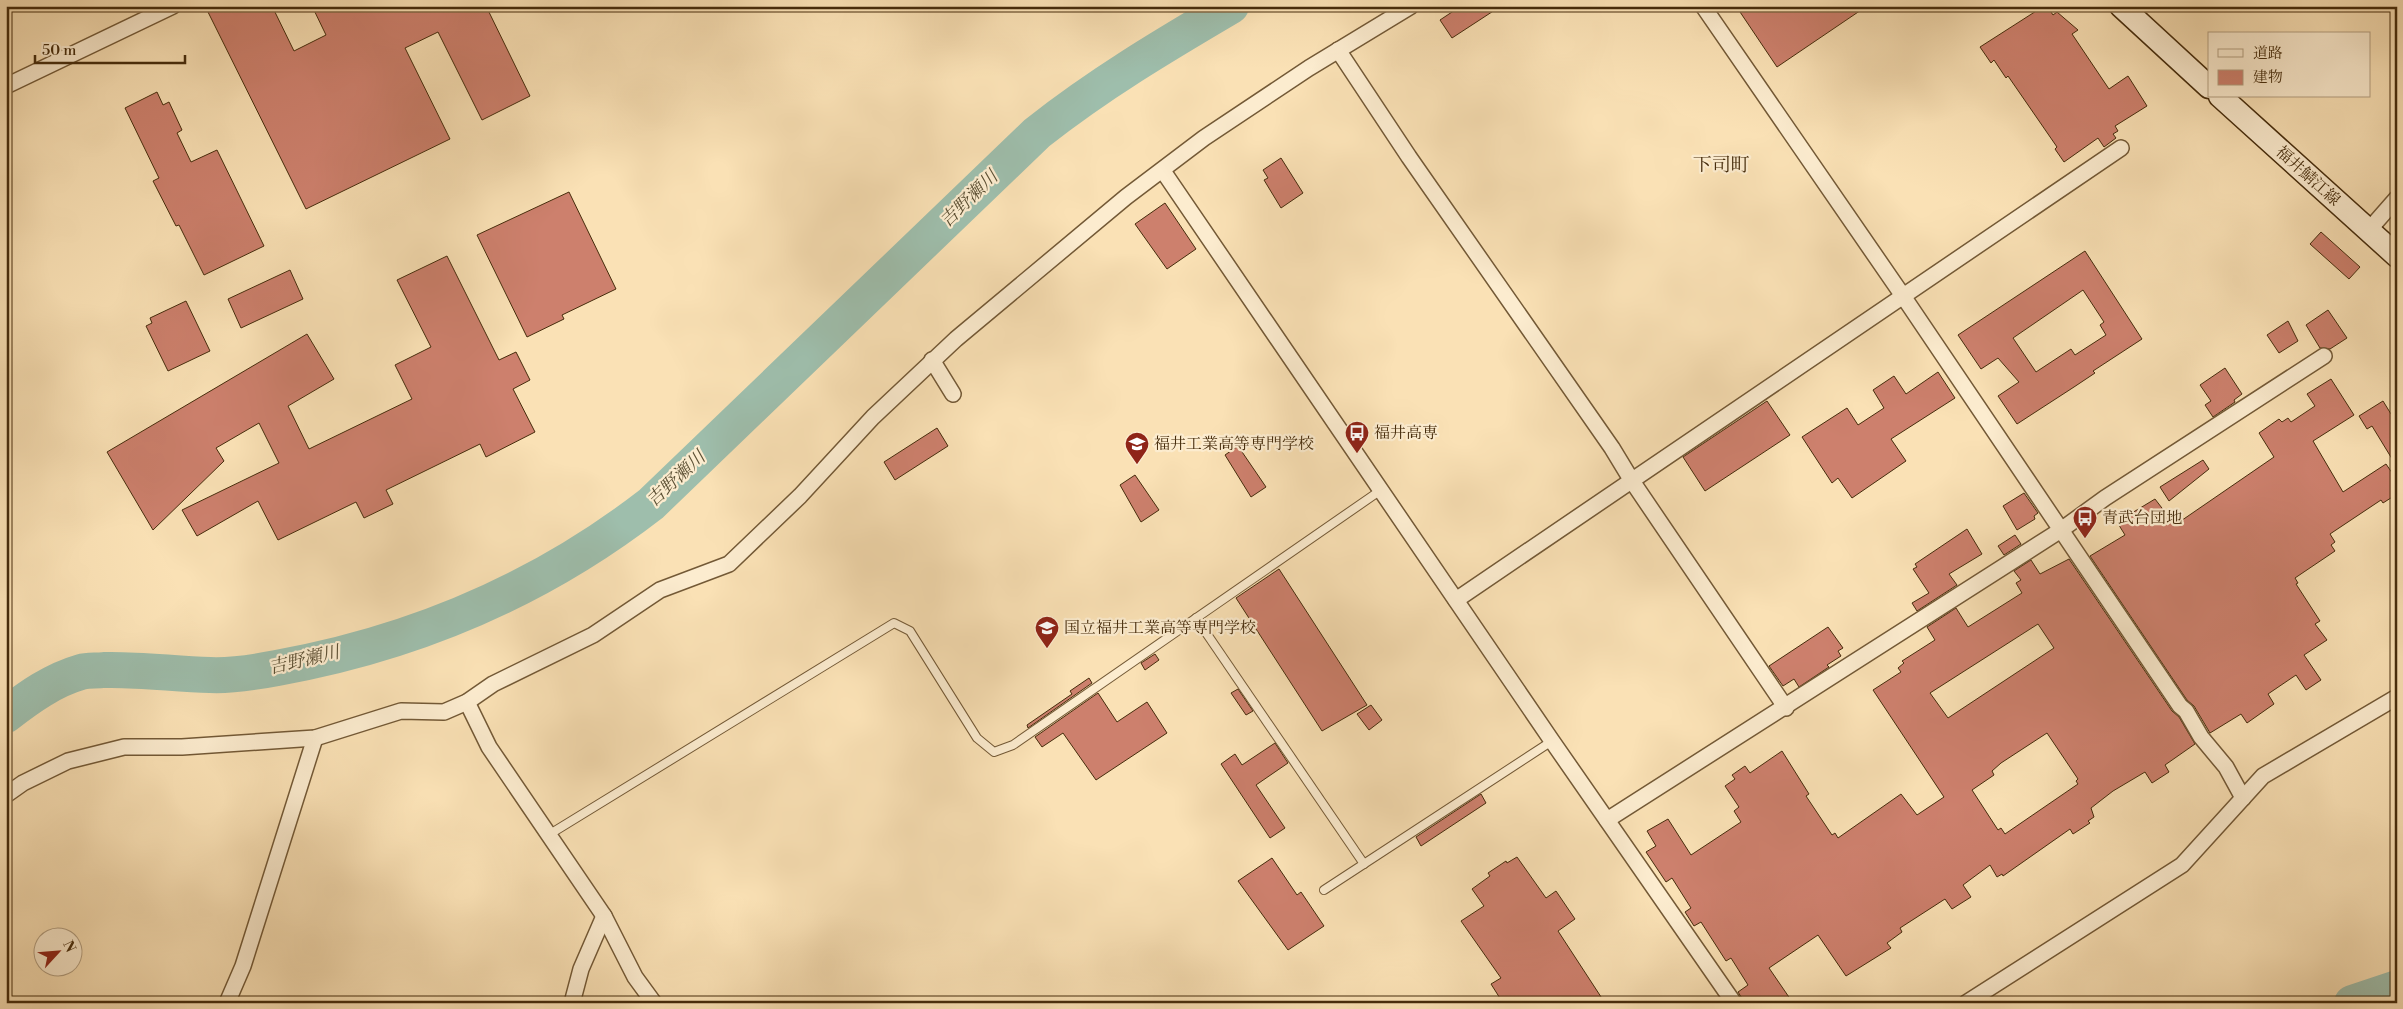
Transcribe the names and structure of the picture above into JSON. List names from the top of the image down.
{
  "streets": {
    "main road": ["福井鯖江線"]
  },
  "districts": ["下司町"],
  "water": ["吉野瀬川"],
  "places": {
    "bus stop": ["福井高専", "青武台団地"],
    "school or university": ["福井工業高等専門学校", "国立福井工業高等専門学校"]
  },
  "legend": ["道路", "建物"],
  "scale_bar": "50 m",
  "north": "top right"
}
